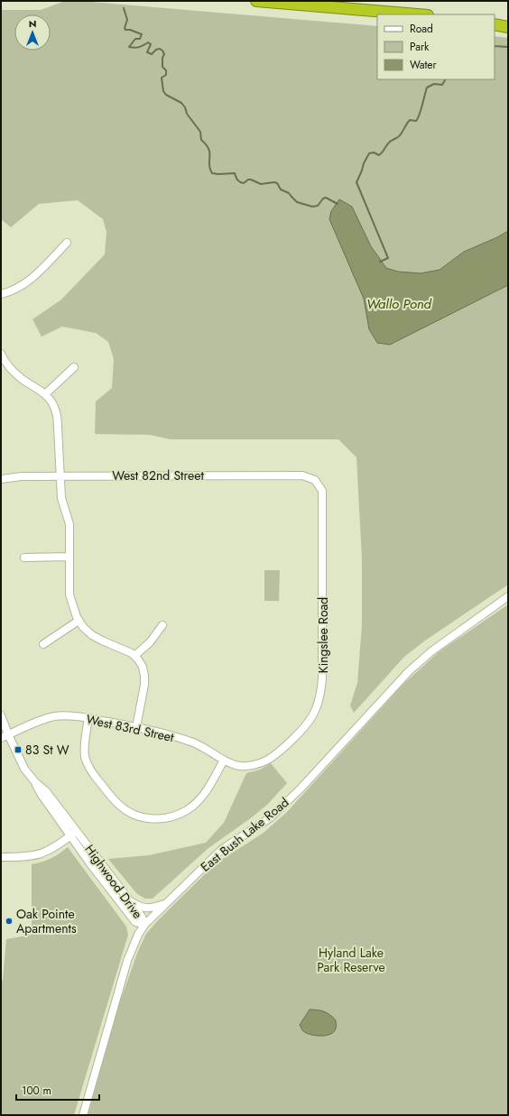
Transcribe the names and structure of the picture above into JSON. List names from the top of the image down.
{
  "streets": {
    "street": [
      "West 82nd Street",
      "Kingslee Road",
      "West 83rd Street",
      "East Bush Lake Road",
      "Highwood Drive"
    ]
  },
  "crossings": [
    ["West 82nd Street", "Kingslee Road"],
    ["Kingslee Road", "West 83rd Street"],
    ["West 83rd Street", "Highwood Drive"],
    ["East Bush Lake Road", "Highwood Drive"]
  ],
  "water": ["Wallo Pond"],
  "parks": ["Hyland Lake Park Reserve"],
  "places": {
    "transit": ["83 St W"],
    "other": ["Oak Pointe Apartments"]
  },
  "legend": ["Road", "Park", "Water"],
  "scale_bar": "100 m",
  "north": "top"
}
